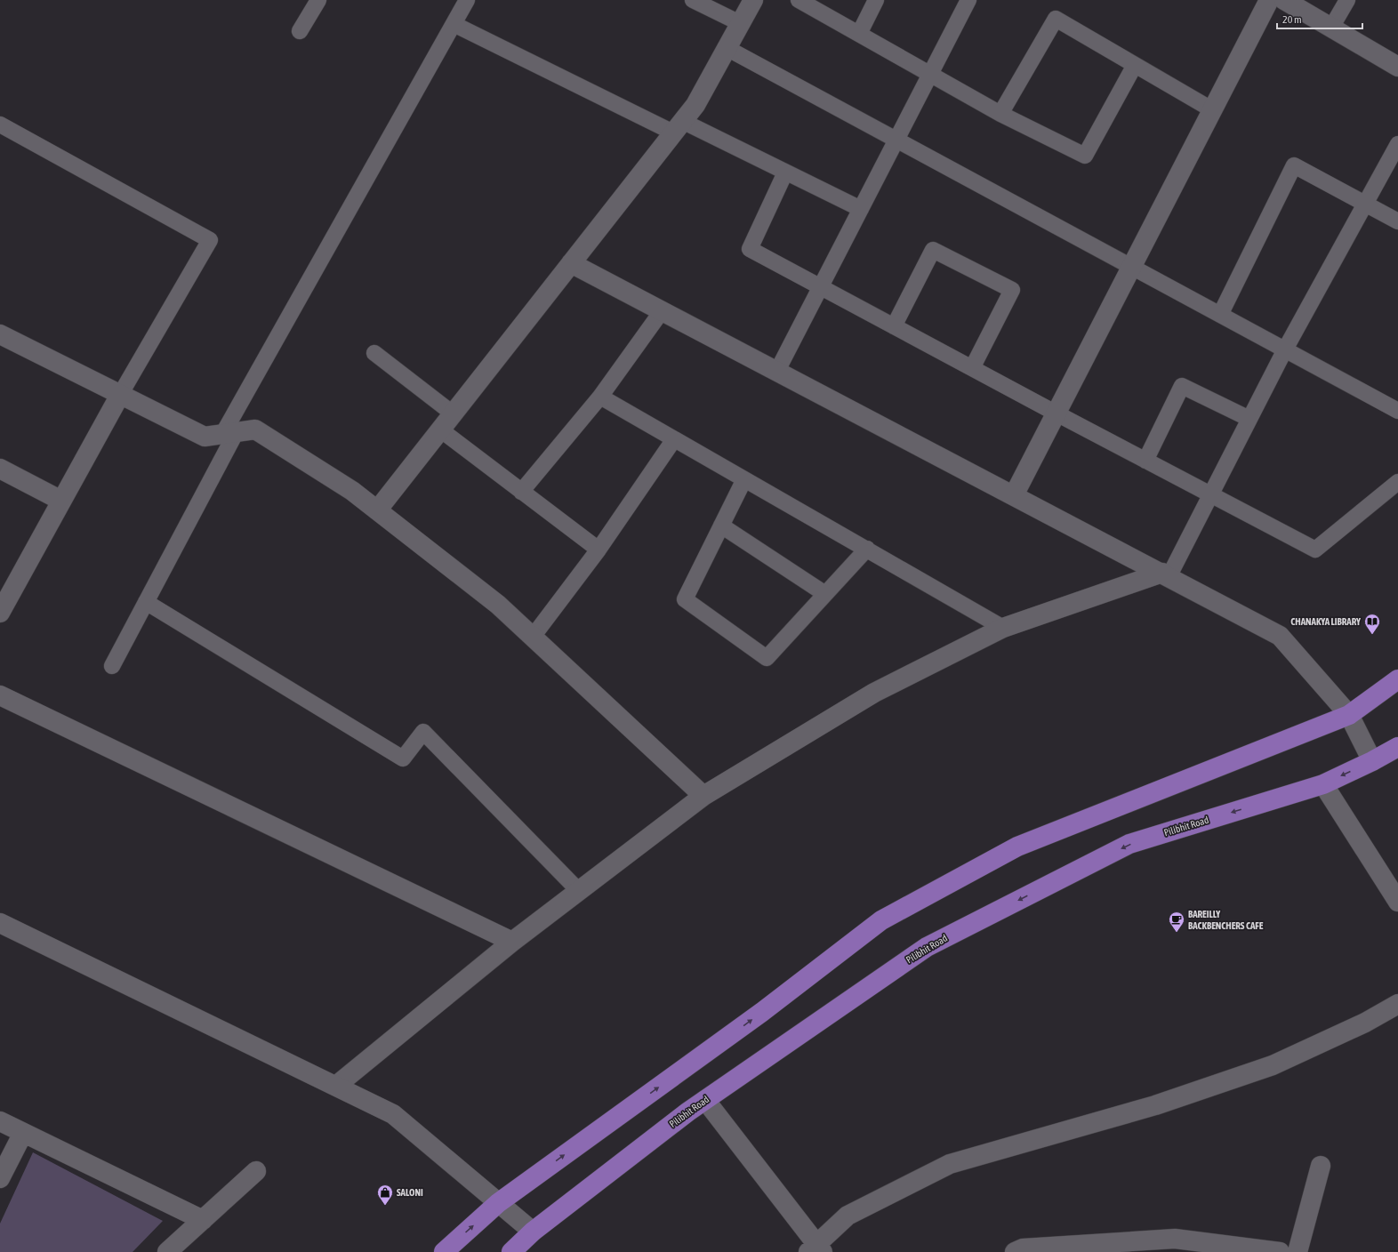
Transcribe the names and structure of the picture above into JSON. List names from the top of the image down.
{
  "streets": {
    "highway": ["Pilibhit Road"]
  },
  "places": {
    "library": ["CHANAKYA LIBRARY"],
    "cafe": ["BAREILLY BACKBENCHERS CAFE"],
    "shop": ["SALONI"]
  },
  "scale_bar": "20 m"
}
